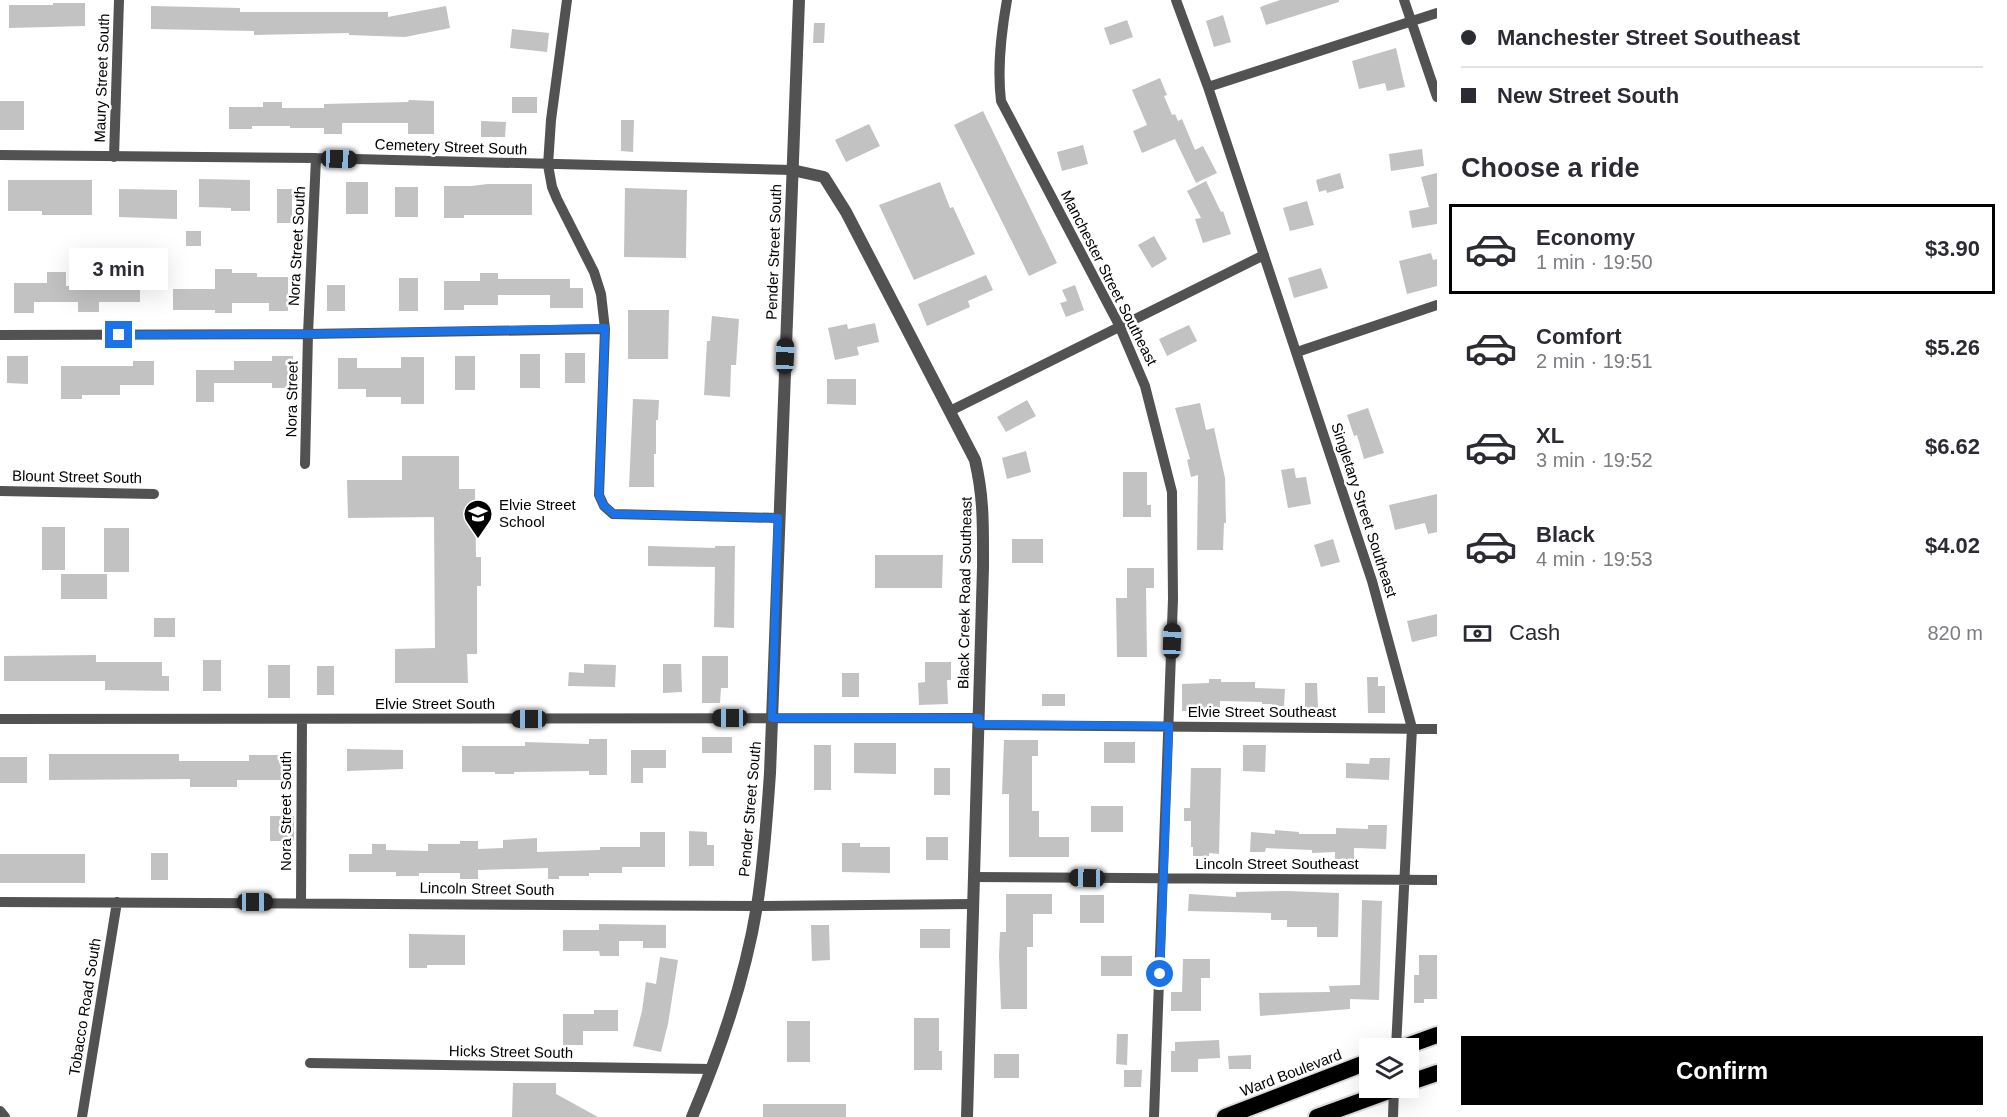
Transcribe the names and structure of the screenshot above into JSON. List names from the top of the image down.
{
  "streets": {
    "highway": ["Ward Boulevard"],
    "street": [
      "Maury Street South",
      "Cemetery Street South",
      "Nora Street South",
      "Pender Street South",
      "Manchester Street Southeast",
      "Nora Street",
      "Blount Street South",
      "Singletary Street Southeast",
      "Black Creek Road Southeast",
      "Elvie Street South",
      "Elvie Street Southeast",
      "Lincoln Street Southeast",
      "Lincoln Street South",
      "Tobacco Road South",
      "Hicks Street South"
    ]
  },
  "crossings": [
    ["Maury Street South", "Cemetery Street South"],
    ["Cemetery Street South", "Nora Street South"],
    ["Cemetery Street South", "Pender Street South"],
    ["Cemetery Street South", "Black Creek Road Southeast"],
    ["Nora Street South", "Nora Street"],
    ["Nora Street South", "Elvie Street South"],
    ["Nora Street South", "Lincoln Street South"],
    ["Pender Street South", "Black Creek Road Southeast"],
    ["Pender Street South", "Elvie Street South"],
    ["Pender Street South", "Lincoln Street South"],
    ["Pender Street South", "Hicks Street South"],
    ["Manchester Street Southeast", "Elvie Street Southeast"],
    ["Manchester Street Southeast", "Lincoln Street Southeast"],
    ["Singletary Street Southeast", "Elvie Street Southeast"],
    ["Singletary Street Southeast", "Lincoln Street Southeast"],
    ["Black Creek Road Southeast", "Elvie Street South"],
    ["Black Creek Road Southeast", "Elvie Street Southeast"],
    ["Black Creek Road Southeast", "Lincoln Street Southeast"],
    ["Black Creek Road Southeast", "Lincoln Street South"],
    ["Elvie Street South", "Elvie Street Southeast"],
    ["Lincoln Street South", "Tobacco Road South"]
  ],
  "places": {
    "school or university": ["Elvie Street School"]
  },
  "page": {
    "banner": ["Manchester Street Southeast", "New Street South"],
    "heading": "Choose a ride",
    "list": [
      {
        "name": "Economy",
        "note": "1 min · 19:50",
        "value": "$3.90"
      },
      {
        "name": "Comfort",
        "note": "2 min · 19:51",
        "value": "$5.26"
      },
      {
        "name": "XL",
        "note": "3 min · 19:52",
        "value": "$6.62"
      },
      {
        "name": "Black",
        "note": "4 min · 19:53",
        "value": "$4.02"
      }
    ],
    "bubble": "3 min",
    "pay": ["Cash", "820 m"],
    "buttons": "Confirm"
  }
}
